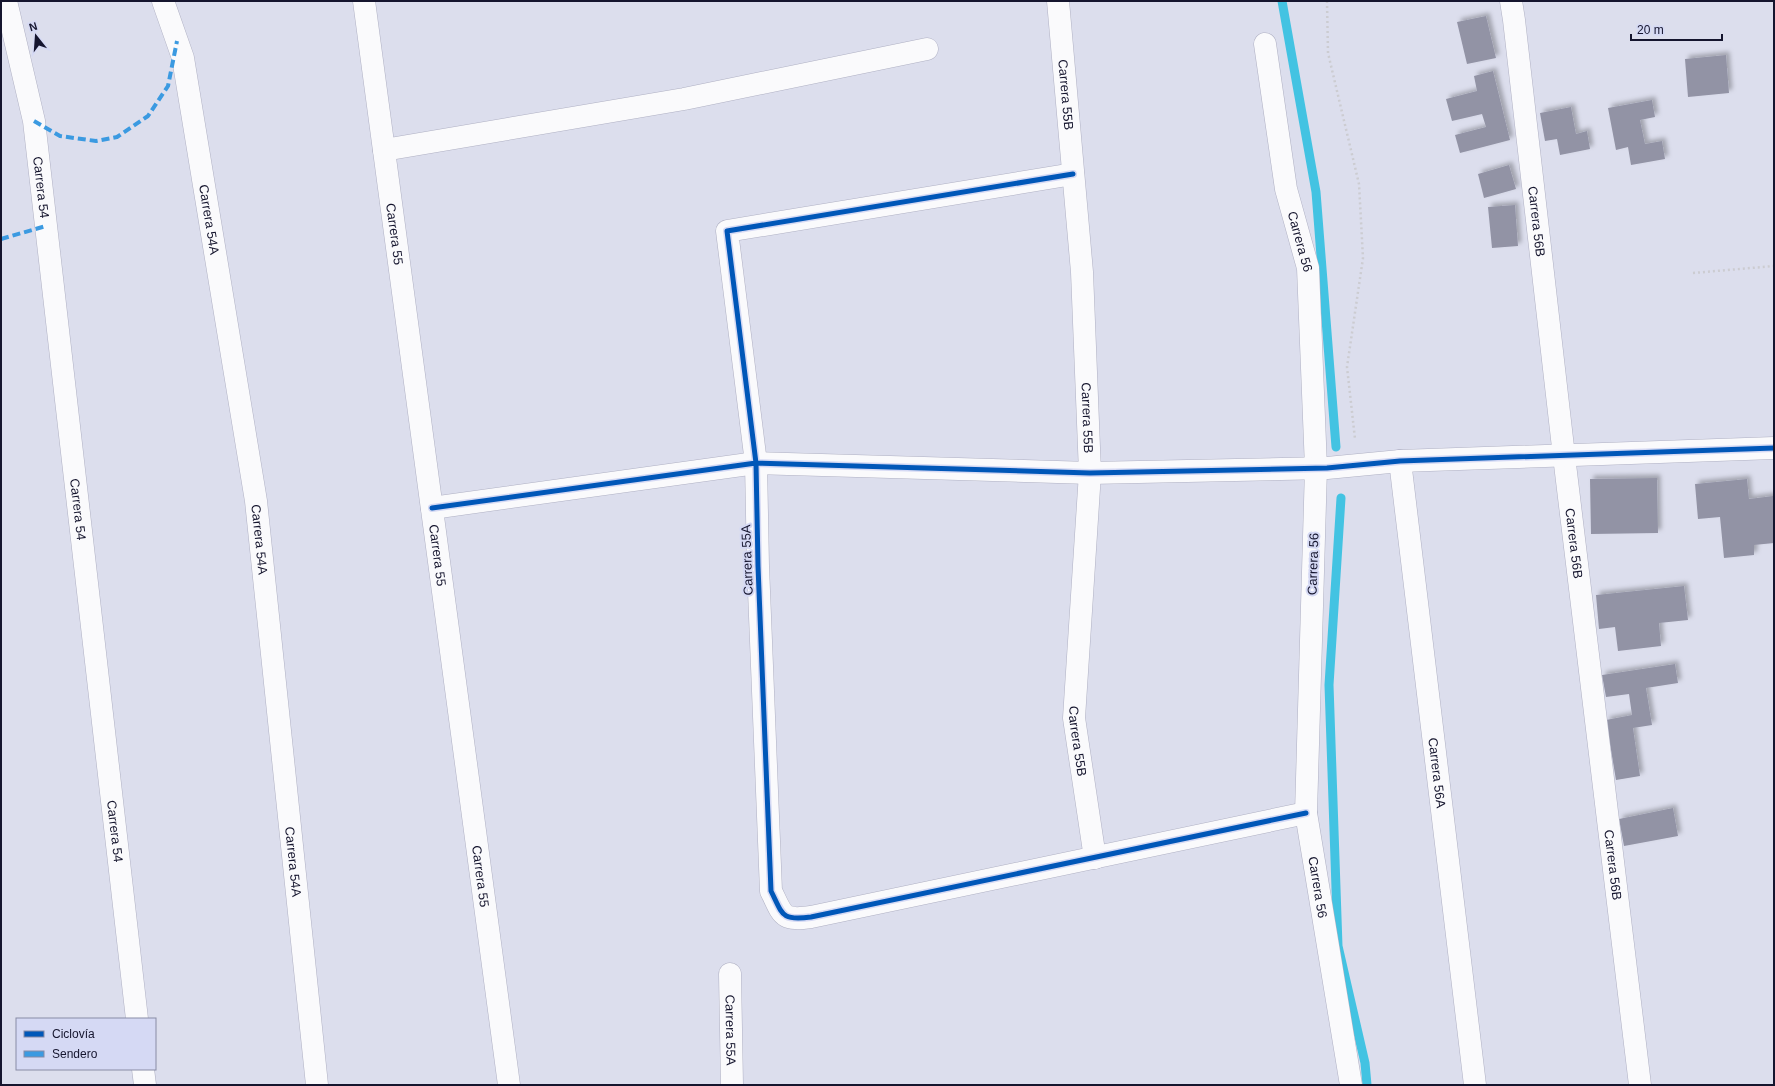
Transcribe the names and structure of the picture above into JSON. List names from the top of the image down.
{
  "streets": {
    "street": [
      "Carrera 55B",
      "Carrera 54",
      "Carrera 54A",
      "Carrera 56B",
      "Carrera 55",
      "Carrera 56",
      "Carrera 55A",
      "Carrera 56A"
    ]
  },
  "crossings": [
    ["Carrera 55B", "Carrera 55A"]
  ],
  "legend": ["Ciclovía", "Sendero"],
  "scale_bar": "20 m",
  "north": "top"
}
